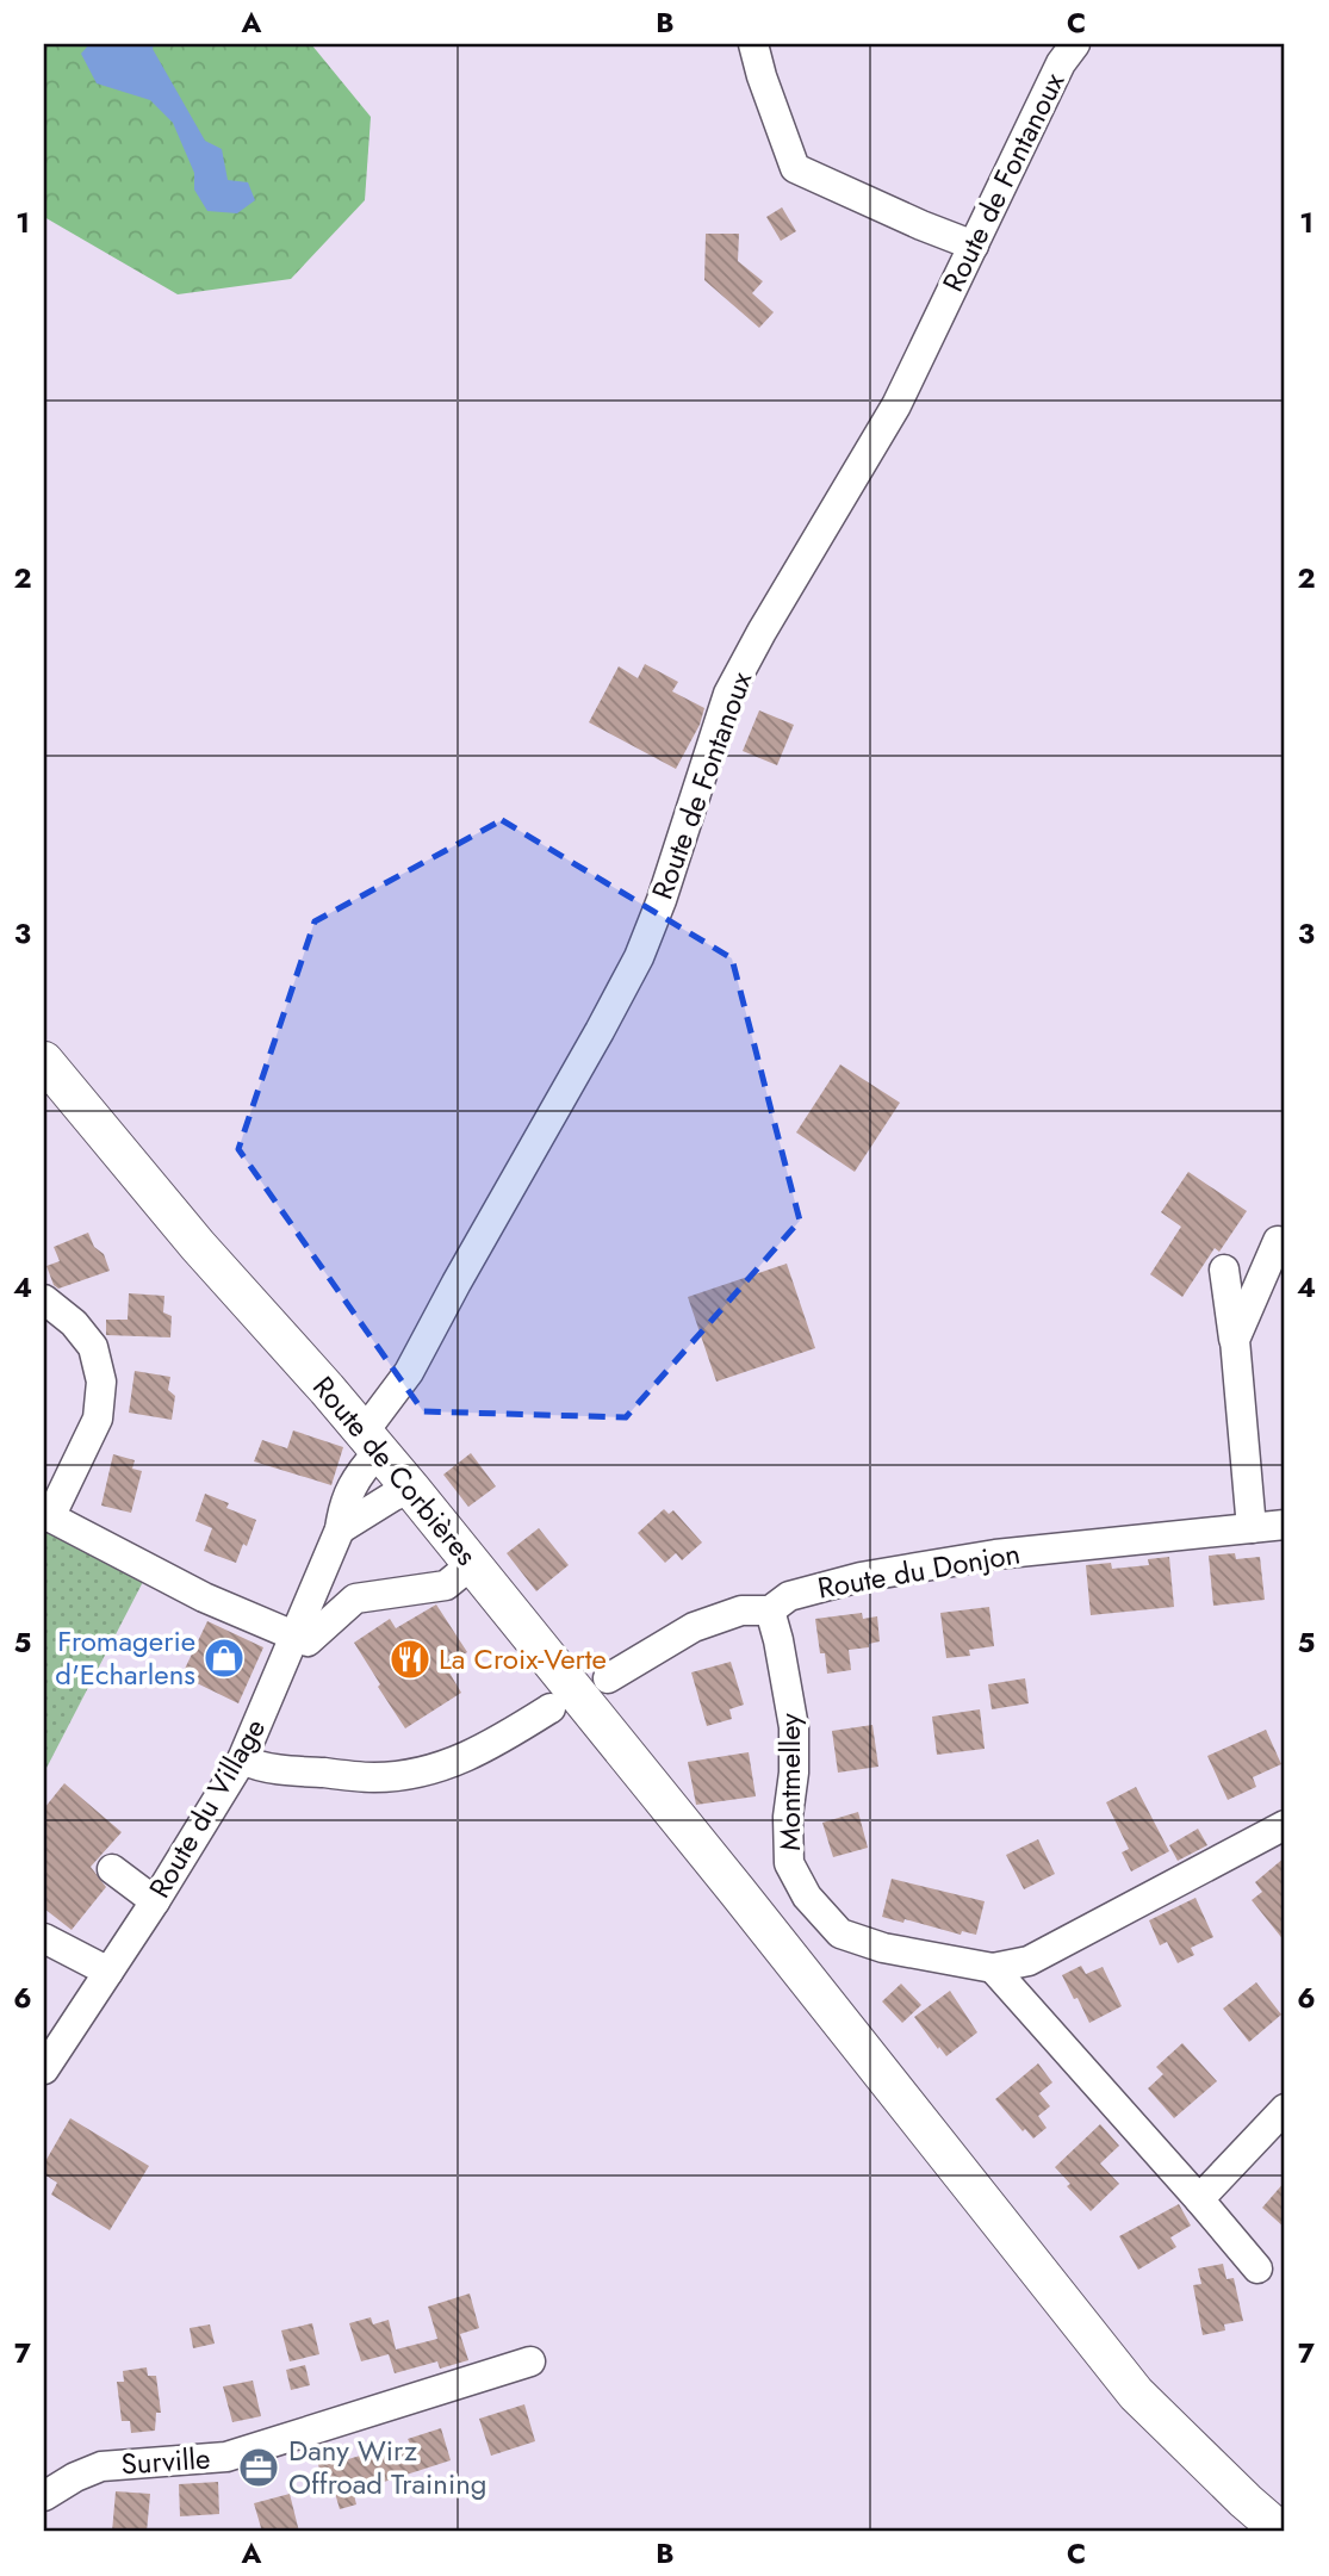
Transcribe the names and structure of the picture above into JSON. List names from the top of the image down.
{
  "streets": {
    "main road": ["Route de Corbières"],
    "street": [
      "Route de Fontanoux",
      "Route du Donjon",
      "Montmelley",
      "Route du Village",
      "Surville"
    ]
  },
  "crossings": [
    ["Route de Fontanoux", "Route de Corbières"],
    ["Route de Fontanoux", "Route du Village"],
    ["Route de Corbières", "Route du Village"],
    ["Route du Donjon", "Montmelley"]
  ],
  "places": {
    "shop": ["Fromagerie d'Echarlens"],
    "restaurant": ["La Croix-Verte"],
    "office": ["Dany Wirz Offroad Training"]
  },
  "grid": {
    "columns": ["A", "B", "C"],
    "rows": [
      "1",
      "2",
      "3",
      "4",
      "5",
      "6",
      "7"
    ]
  }
}
